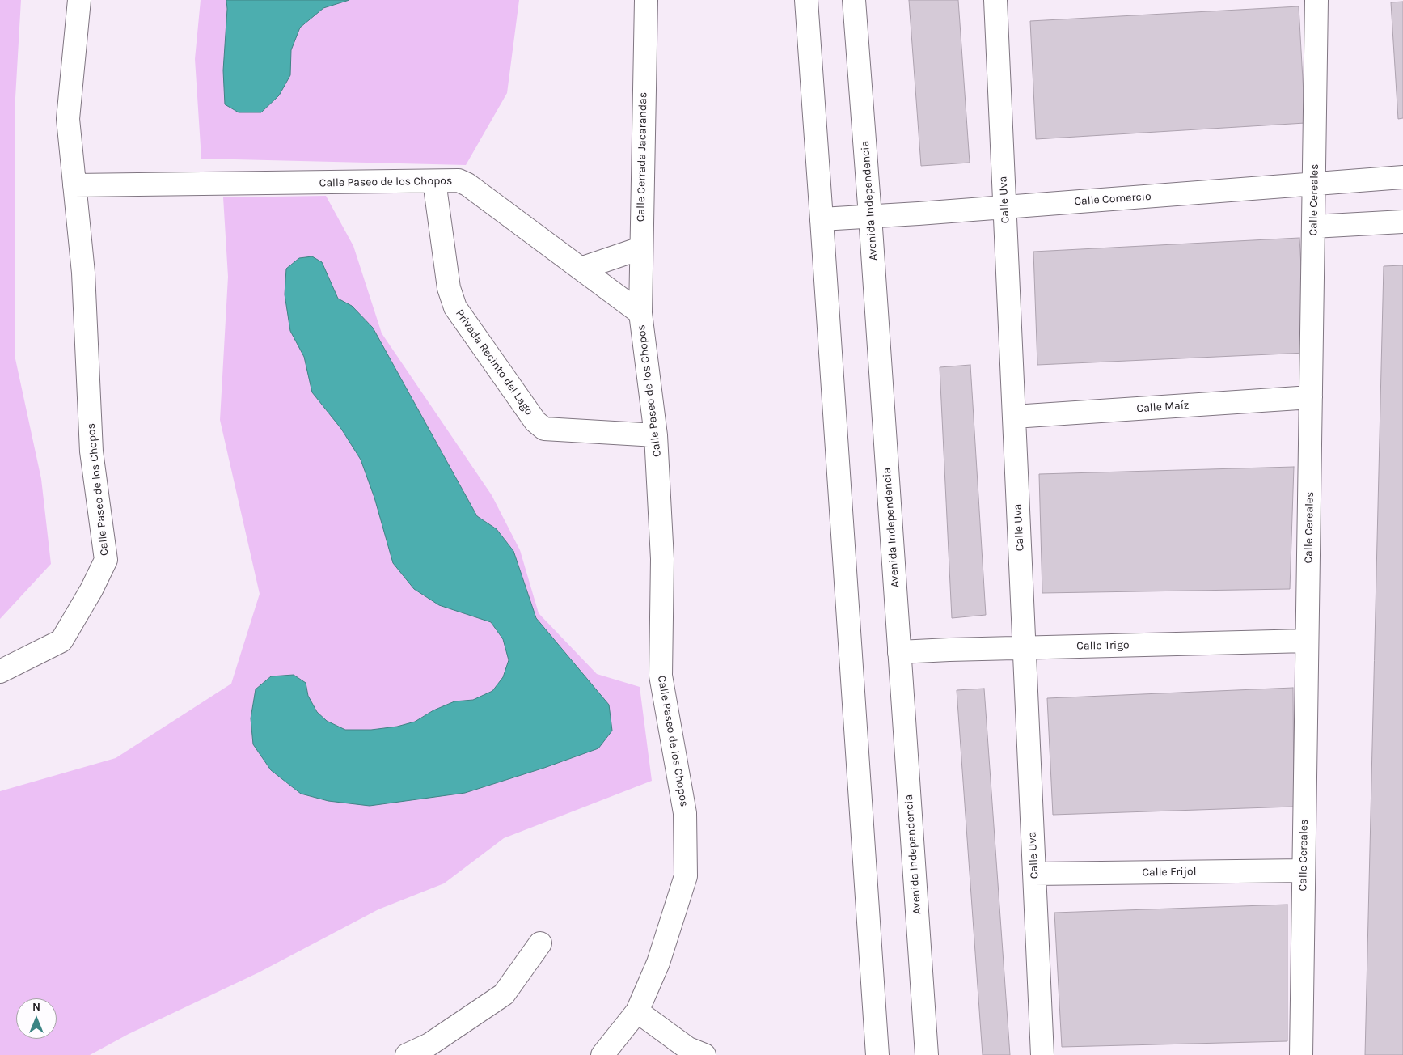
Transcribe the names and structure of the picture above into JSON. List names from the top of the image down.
{
  "streets": {
    "street": [
      "Calle Cerrada Jacarandas",
      "Calle Paseo de los Chopos",
      "Calle Comercio",
      "Calle Uva",
      "Calle Cereales",
      "Avenida Independencia",
      "Privada Recinto del Lago",
      "Calle Maíz",
      "Calle Trigo",
      "Calle Frijol"
    ]
  },
  "crossings": [
    ["Calle Cerrada Jacarandas", "Calle Paseo de los Chopos"],
    ["Calle Paseo de los Chopos", "Privada Recinto del Lago"],
    ["Calle Comercio", "Calle Uva"],
    ["Calle Comercio", "Calle Cereales"],
    ["Calle Comercio", "Avenida Independencia"],
    ["Calle Uva", "Calle Maíz"],
    ["Calle Uva", "Calle Trigo"],
    ["Calle Uva", "Calle Frijol"],
    ["Calle Cereales", "Calle Maíz"],
    ["Calle Cereales", "Calle Trigo"],
    ["Calle Cereales", "Calle Frijol"],
    ["Avenida Independencia", "Calle Trigo"]
  ],
  "north": "top"
}
